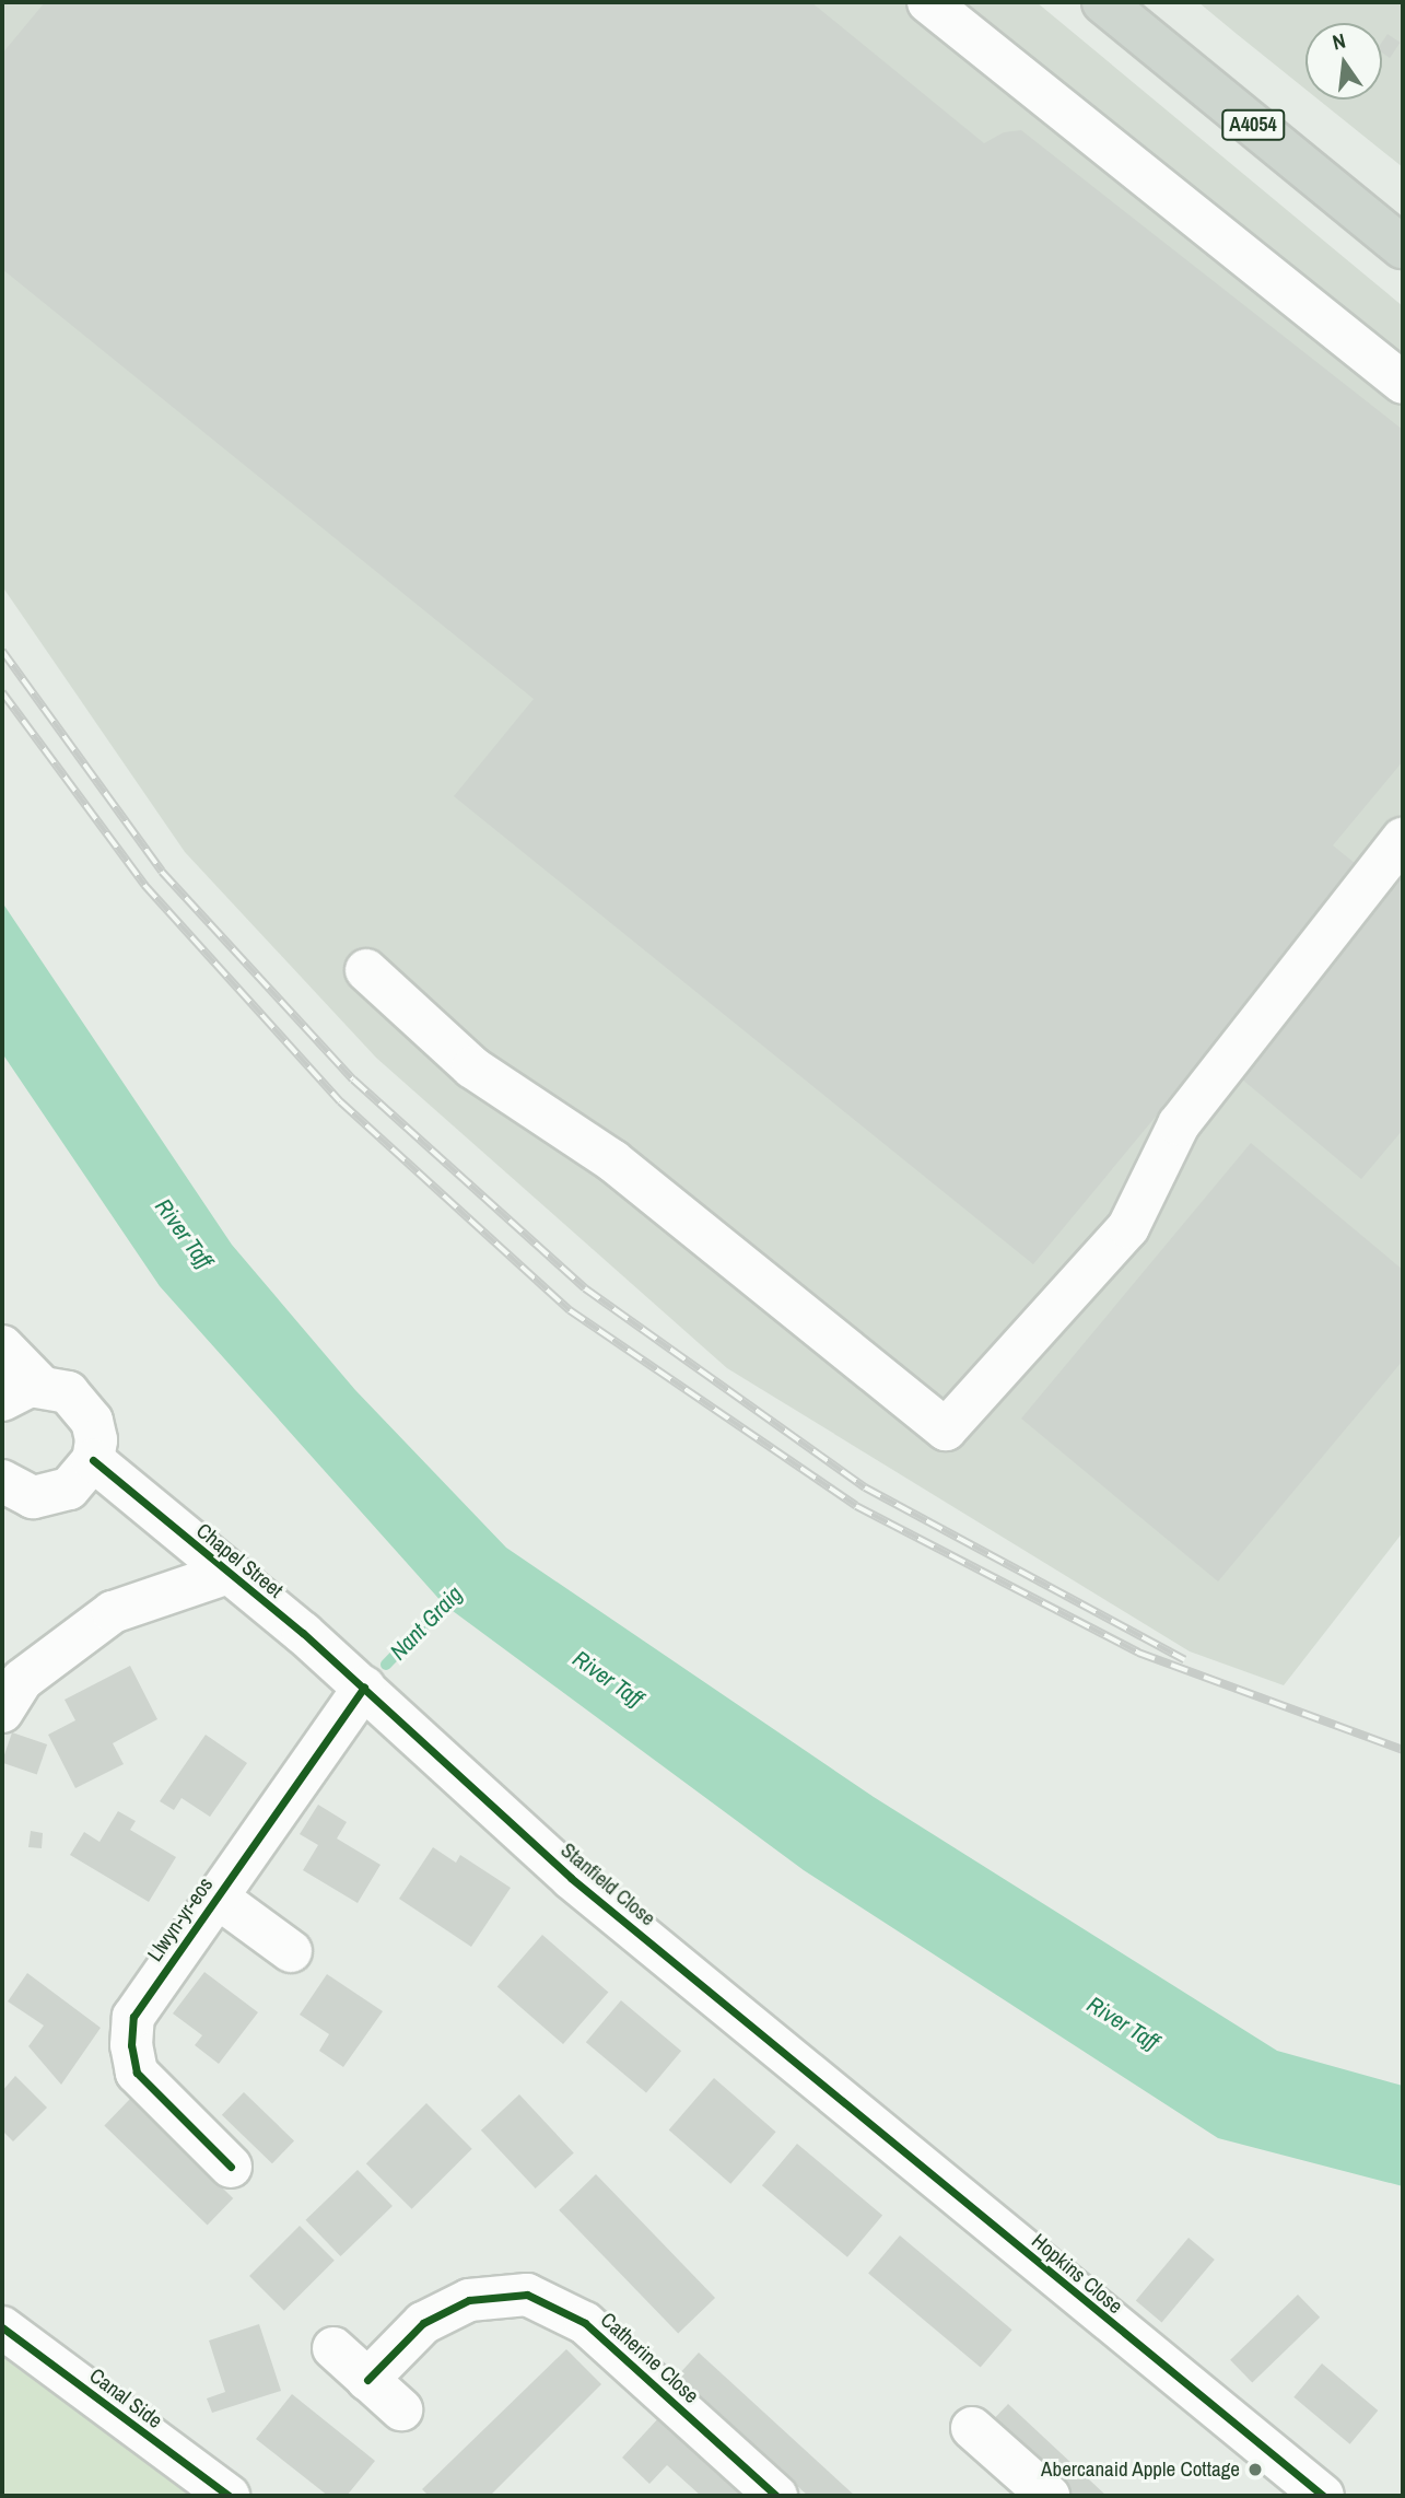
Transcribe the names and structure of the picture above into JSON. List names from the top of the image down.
{
  "streets": {
    "main road": ["A4054"],
    "street": [
      "Chapel Street",
      "Stanfield Close",
      "Llwyn-yr-eos",
      "Hopkins Close",
      "Catherine Close",
      "Canal Side"
    ]
  },
  "crossings": [
    ["Chapel Street", "Stanfield Close"],
    ["Chapel Street", "Llwyn-yr-eos"],
    ["Stanfield Close", "Llwyn-yr-eos"],
    ["Stanfield Close", "Hopkins Close"]
  ],
  "water": ["River Taff", "Nant Graig"],
  "places": ["Abercanaid Apple Cottage"],
  "north": "top"
}
